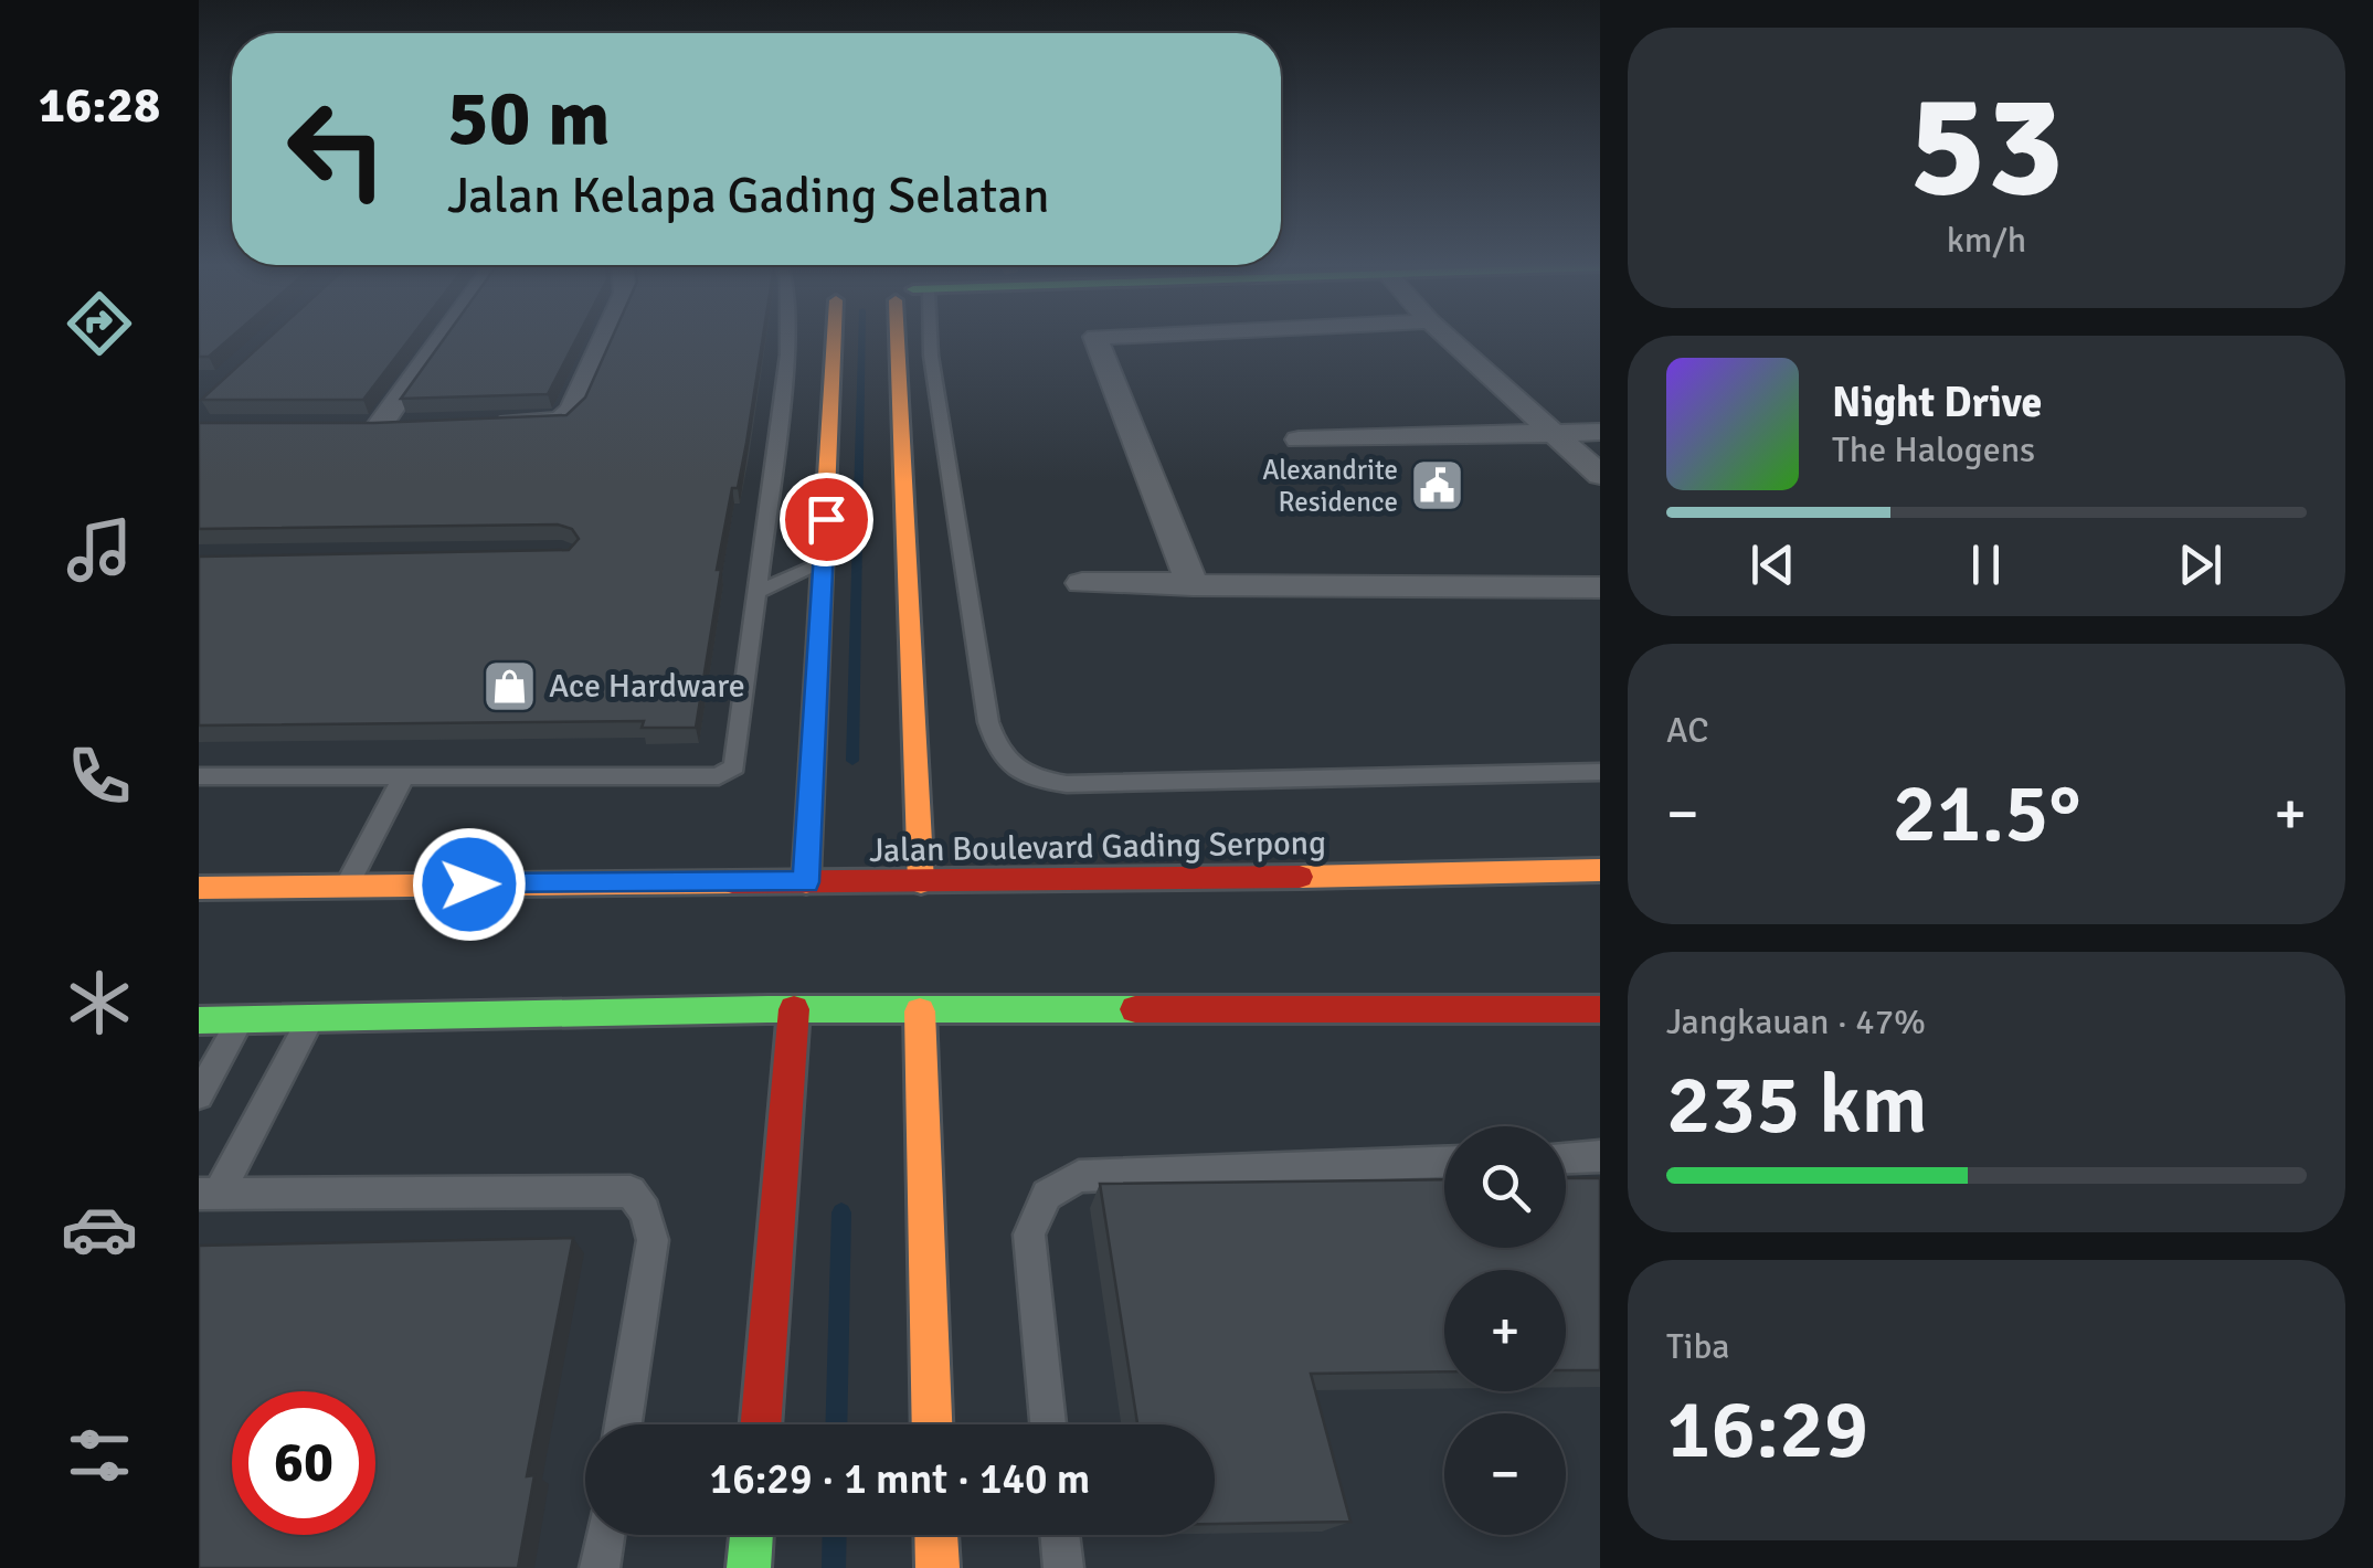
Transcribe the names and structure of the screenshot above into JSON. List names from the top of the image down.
{
  "streets": {
    "street": ["Jalan Boulevard Gading Serpong"]
  },
  "places": {
    "public building": ["Alexandrite Residence"],
    "shop": ["Ace Hardware"]
  },
  "page": {
    "tabs": "16:28",
    "tile": [
      ["53", "km/h"],
      "AC",
      ["Jangkauan · 47%", "235 km"],
      ["Tiba", "16:29"]
    ],
    "turn": ["50 m", "Jalan Kelapa Gading Selatan"],
    "song": ["Night Drive", "The Halogens"],
    "heat": ["−", "21.5°", "+"],
    "map_buttons": ["+", "−"],
    "limit": "60",
    "trip": "16:29 · 1 mnt · 140 m"
  }
}
